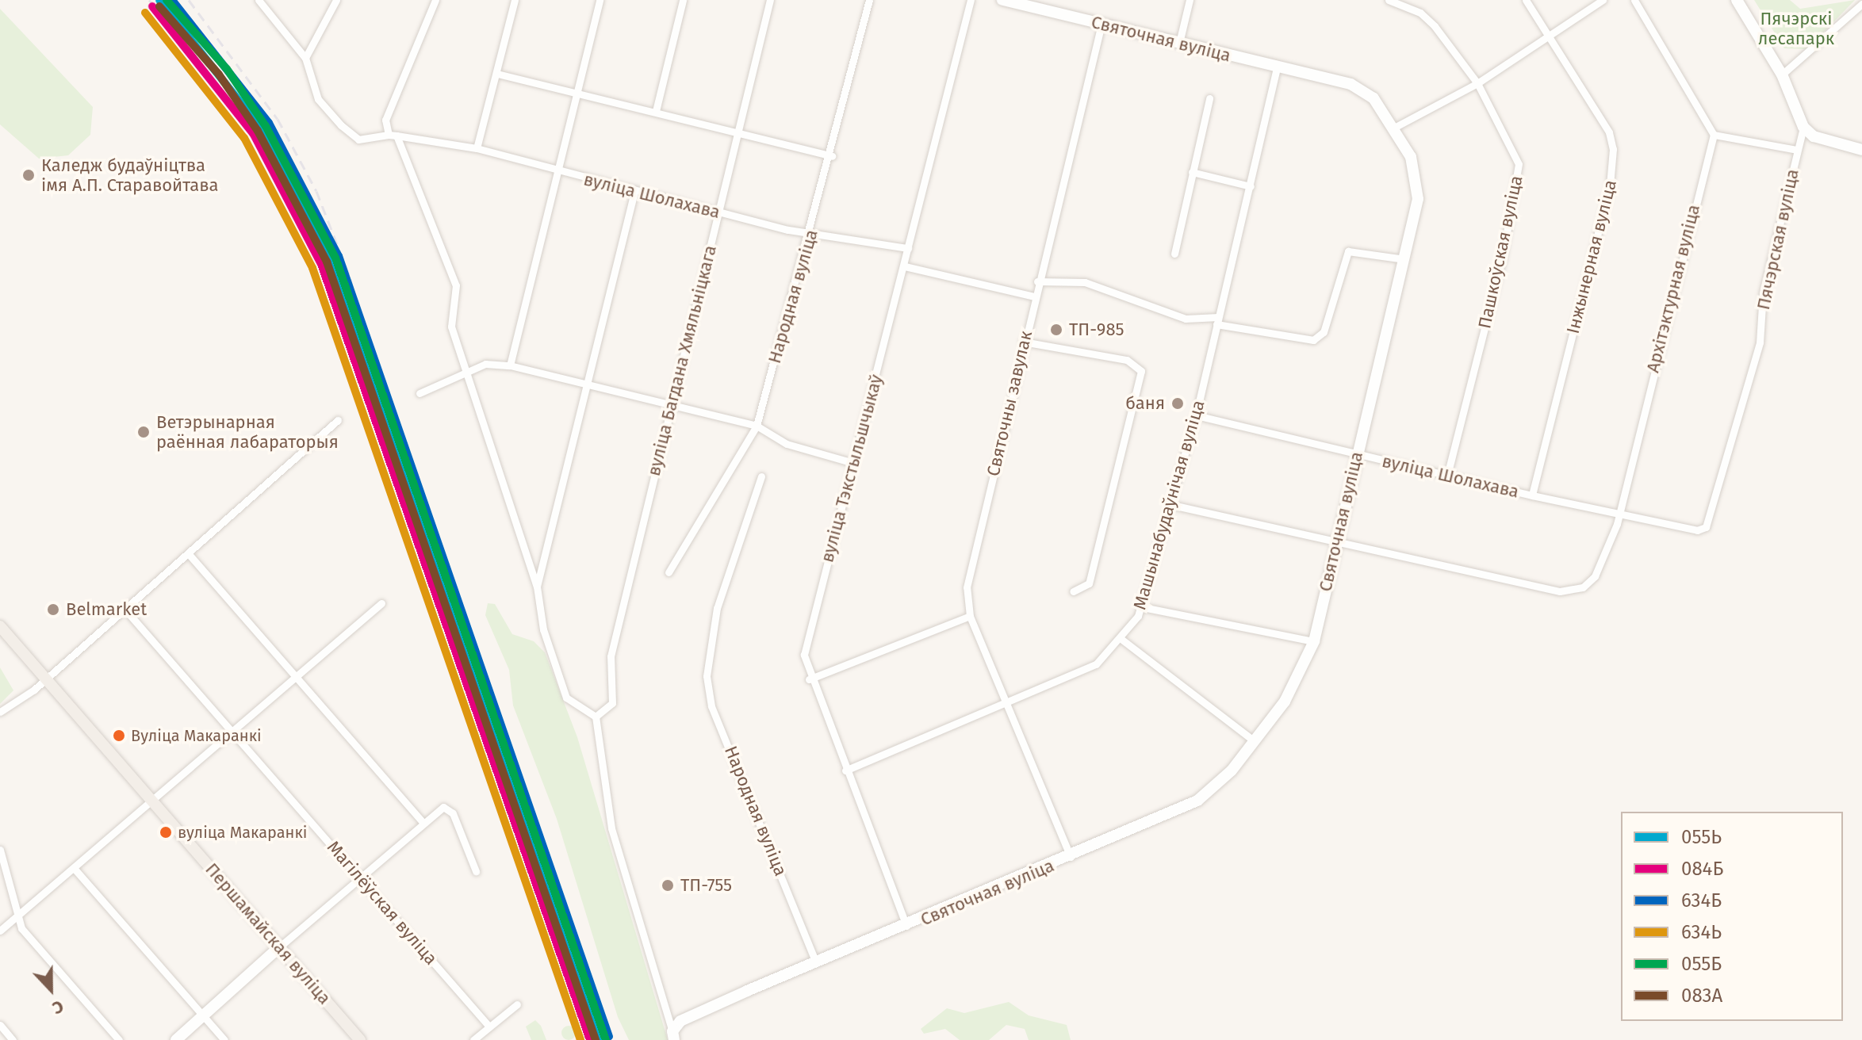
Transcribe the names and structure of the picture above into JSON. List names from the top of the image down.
{
  "streets": {
    "main road": ["Першамайская вуліца"],
    "street": [
      "Святочная вуліца",
      "вуліца Шолахава",
      "Пячэрская вуліца",
      "Пашкоўская вуліца",
      "Інжынерная вуліца",
      "Архітэктурная вуліца",
      "Народная вуліца",
      "вуліца Багдана Хмяльніцкага",
      "Святочны завулак",
      "вуліца Тэкстыльшчыкаў",
      "Машынабудаўнічая вуліца",
      "Магілёўская вуліца"
    ]
  },
  "crossings": [
    ["Святочная вуліца", "вуліца Шолахава"],
    ["Святочная вуліца", "Архітэктурная вуліца"],
    ["Святочная вуліца", "Народная вуліца"],
    ["Святочная вуліца", "Святочны завулак"],
    ["Святочная вуліца", "вуліца Тэкстыльшчыкаў"],
    ["Святочная вуліца", "Машынабудаўнічая вуліца"],
    ["вуліца Шолахава", "Пячэрская вуліца"],
    ["вуліца Шолахава", "Пашкоўская вуліца"],
    ["вуліца Шолахава", "Інжынерная вуліца"],
    ["вуліца Шолахава", "Архітэктурная вуліца"],
    ["вуліца Шолахава", "Народная вуліца"],
    ["вуліца Шолахава", "вуліца Багдана Хмяльніцкага"],
    ["вуліца Шолахава", "вуліца Тэкстыльшчыкаў"],
    ["вуліца Шолахава", "Машынабудаўнічая вуліца"],
    ["Святочны завулак", "Машынабудаўнічая вуліца"],
    ["вуліца Тэкстыльшчыкаў", "Машынабудаўнічая вуліца"]
  ],
  "parks": ["Пячэрскі лесапарк"],
  "places": [
    "Каледж будаўніцтва імя А.П. Старавойтава",
    "ТП-985",
    "баня",
    "Ветэрынарная раённая лабараторыя",
    "Belmarket",
    "Вуліца Макаранкі",
    "вуліца Макаранкі",
    "ТП-755"
  ],
  "lines": [
    "transit line 055Ь",
    "transit line 634Б",
    "transit line 055Б",
    "transit line 084Б",
    "transit line 083А",
    "transit line 634Ь"
  ],
  "legend": [
    "055Ь",
    "084Б",
    "634Б",
    "634Ь",
    "055Б",
    "083А"
  ],
  "north": "bottom"
}
